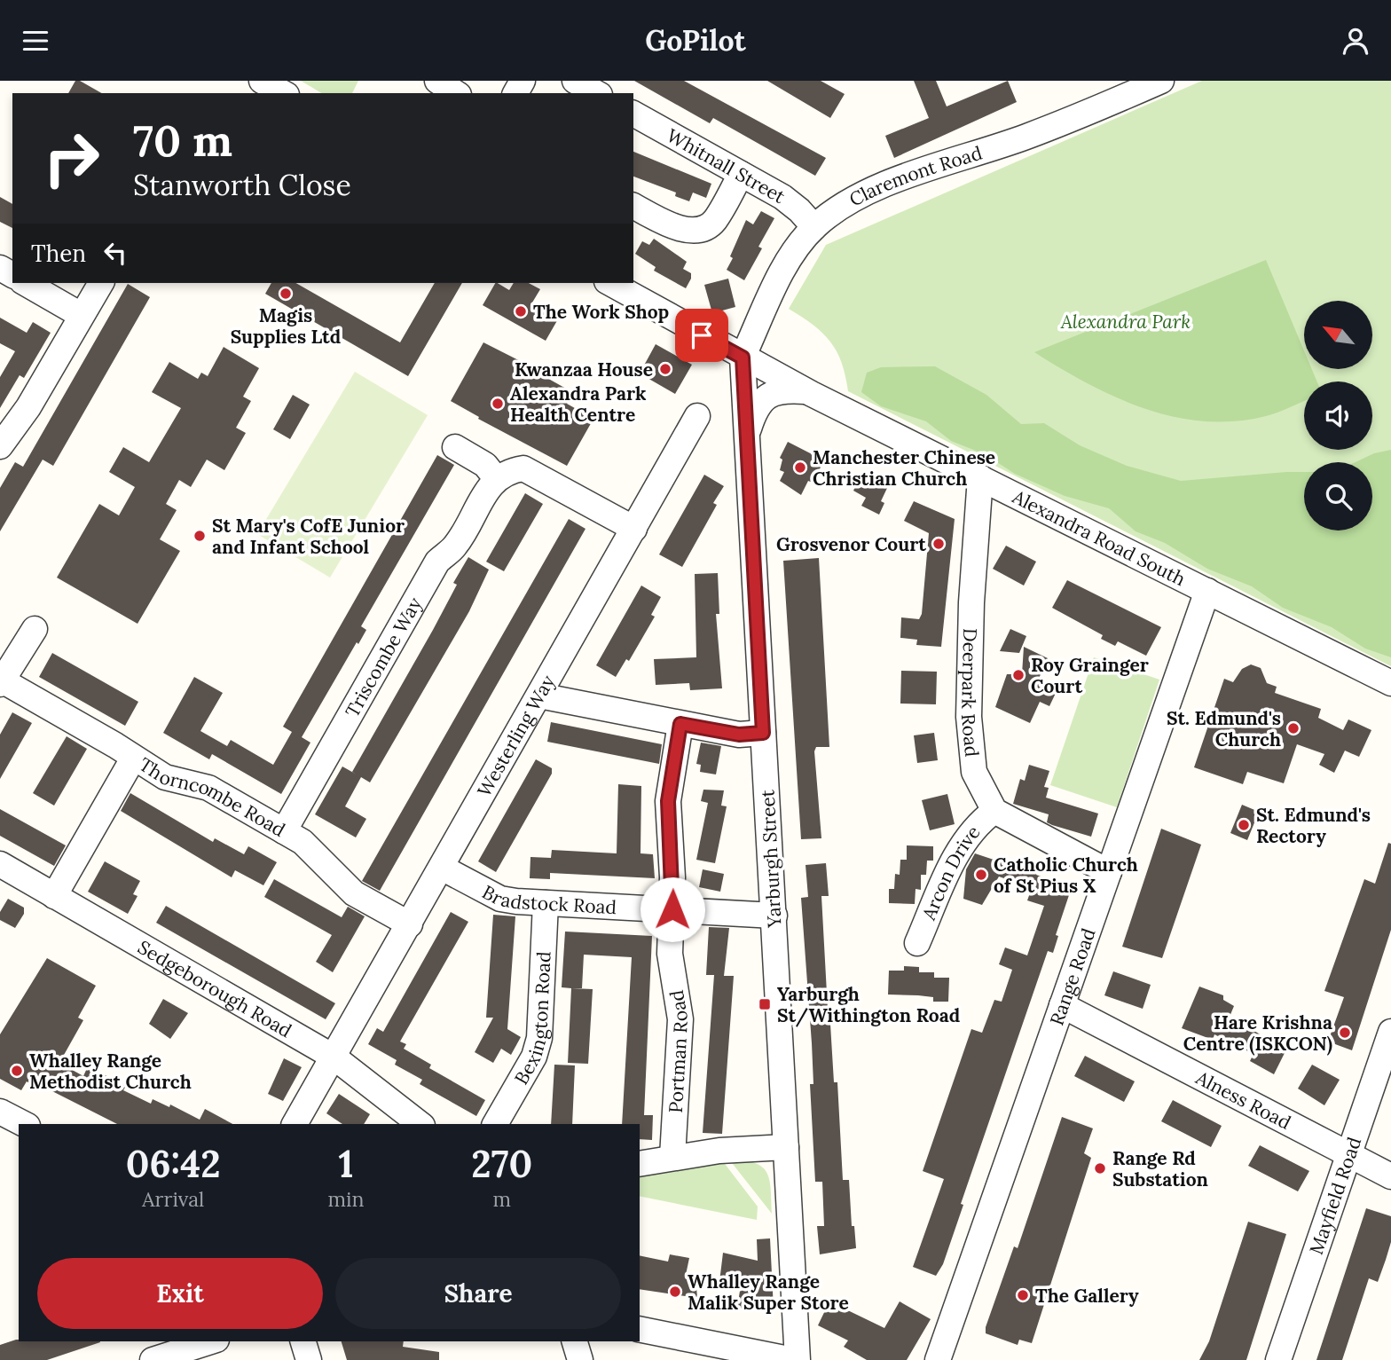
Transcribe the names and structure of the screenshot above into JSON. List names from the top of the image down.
{
  "streets": {
    "street": [
      "Whitnall Street",
      "Claremont Road",
      "Alexandra Road South",
      "Triscombe Way",
      "Deerpark Road",
      "Westerling Way",
      "Thorncombe Road",
      "Yarburgh Street",
      "Arcon Drive",
      "Bradstock Road",
      "Range Road",
      "Sedgeborough Road",
      "Bexington Road",
      "Portman Road",
      "Alness Road",
      "Mayfield Road"
    ]
  },
  "crossings": [
    ["Whitnall Street", "Claremont Road"],
    ["Claremont Road", "Alexandra Road South"],
    ["Claremont Road", "Yarburgh Street"],
    ["Alexandra Road South", "Deerpark Road"],
    ["Alexandra Road South", "Yarburgh Street"],
    ["Alexandra Road South", "Range Road"],
    ["Triscombe Way", "Thorncombe Road"],
    ["Deerpark Road", "Arcon Drive"],
    ["Westerling Way", "Thorncombe Road"],
    ["Westerling Way", "Bradstock Road"],
    ["Westerling Way", "Sedgeborough Road"],
    ["Yarburgh Street", "Bradstock Road"],
    ["Bradstock Road", "Bexington Road"],
    ["Bradstock Road", "Portman Road"],
    ["Range Road", "Alness Road"],
    ["Alness Road", "Mayfield Road"]
  ],
  "parks": ["Alexandra Park"],
  "places": {
    "other": [
      "Magis Supplies Ltd",
      "The Work Shop",
      "Kwanzaa House",
      "Alexandra Park Health Centre",
      "Manchester Chinese Christian Church",
      "St Mary's CofE Junior and Infant School",
      "Grosvenor Court",
      "Roy Grainger Court",
      "St. Edmund's Church",
      "St. Edmund's Rectory",
      "Catholic Church of St Pius X",
      "Hare Krishna Centre (ISKCON)",
      "Whalley Range Methodist Church",
      "Range Rd Substation",
      "Whalley Range Malik Super Store",
      "The Gallery"
    ],
    "transit": ["Yarburgh St/Withington Road"]
  },
  "north": "top left",
  "page": {
    "header": "GoPilot",
    "turn": ["70 m", "Stanworth Close"],
    "then": "Then",
    "eta": [
      "06:42",
      "Arrival",
      "1",
      "min",
      "270",
      "m"
    ],
    "buttons": ["Exit", "Share"]
  }
}
